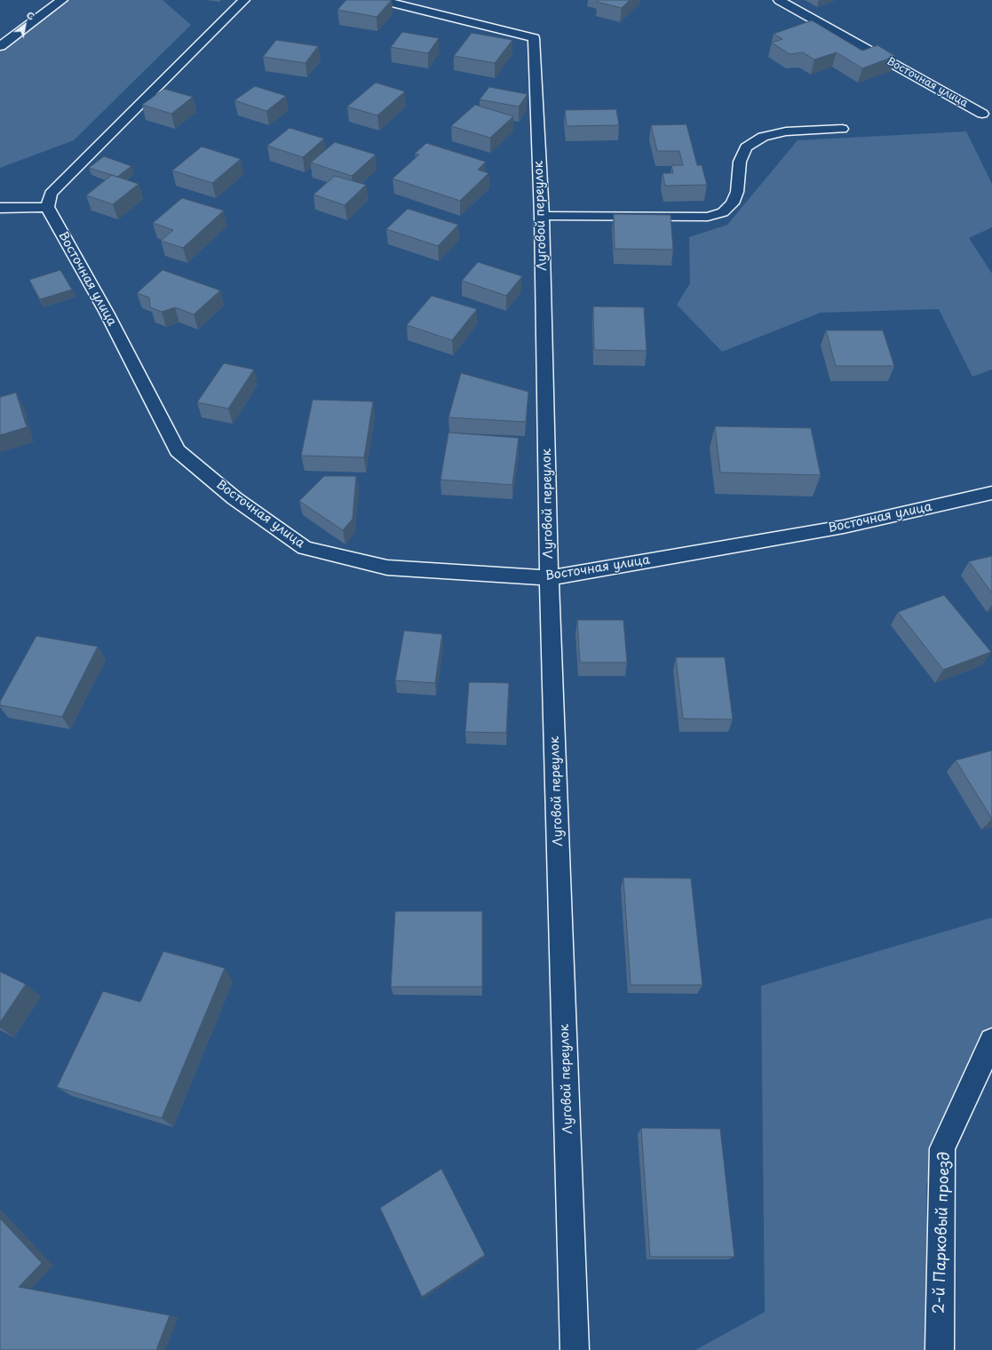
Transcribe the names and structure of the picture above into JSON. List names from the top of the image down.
{
  "streets": {
    "street": ["Восточная улица", "Луговой переулок", "2-й Парковый проезд"]
  },
  "crossings": [
    ["Восточная улица", "Луговой переулок"]
  ],
  "north": "top right"
}
